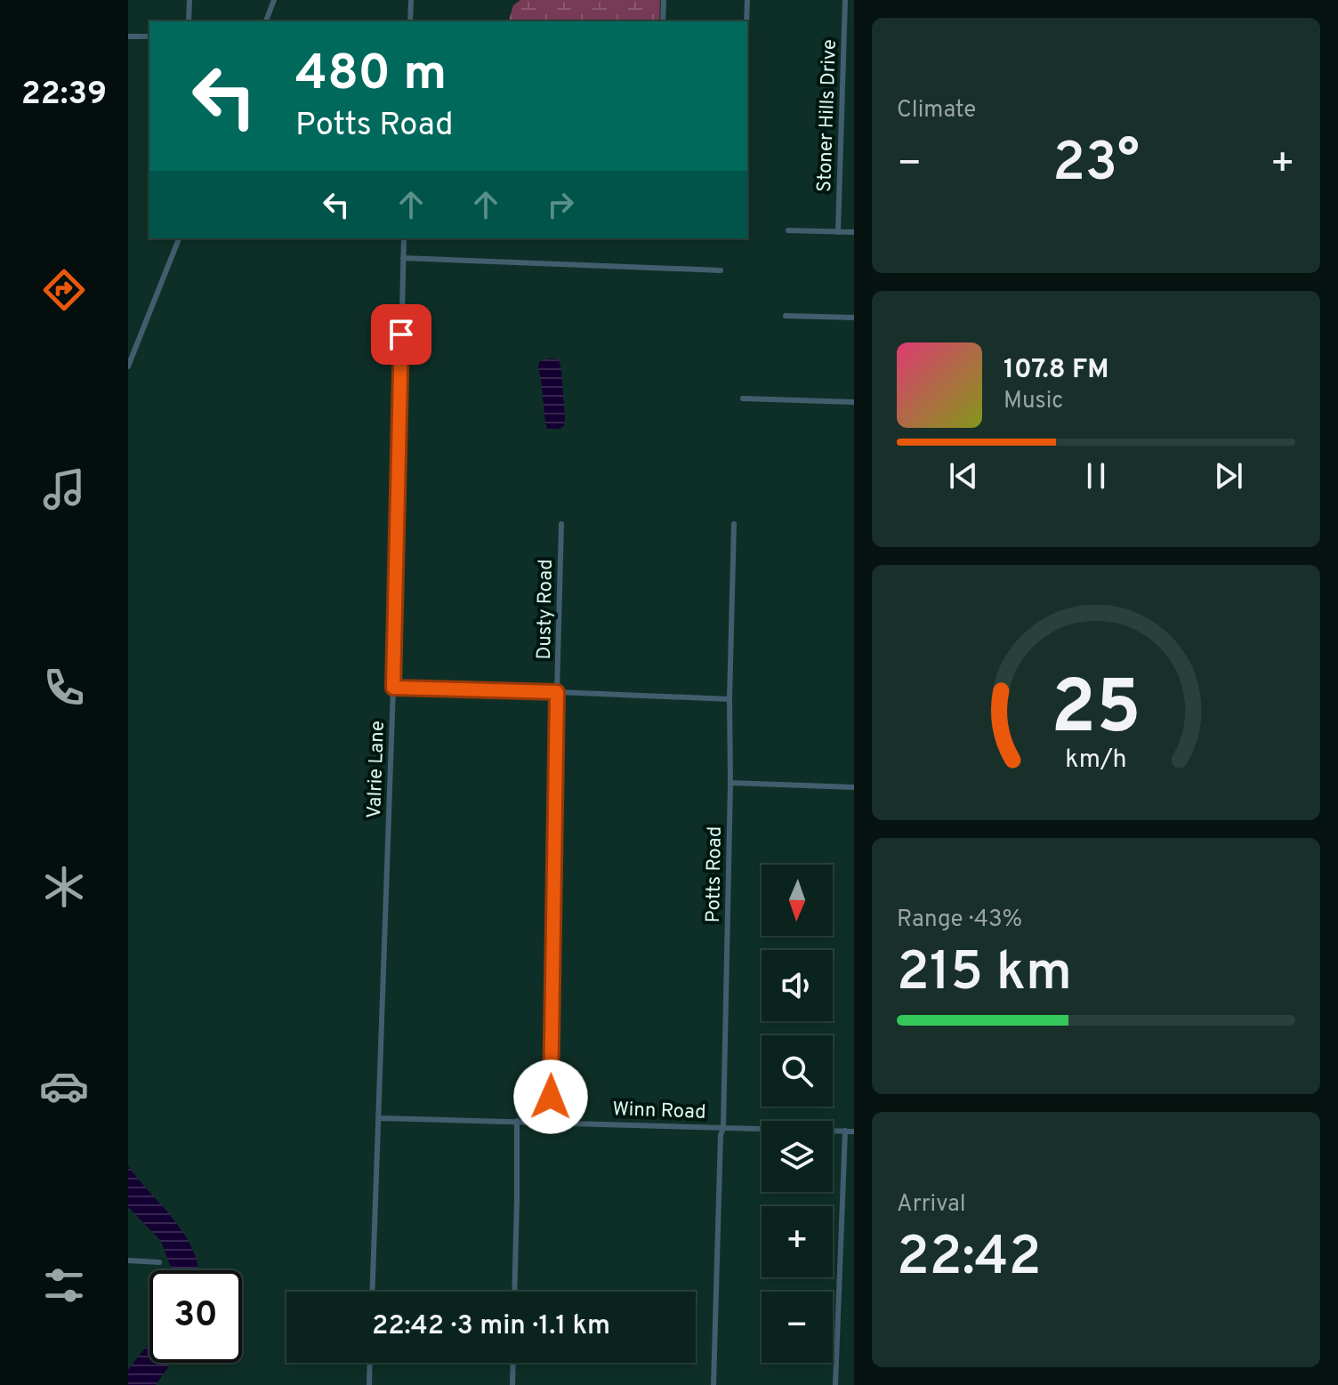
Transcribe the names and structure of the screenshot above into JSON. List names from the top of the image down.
{
  "streets": {
    "street": [
      "Stoner Hills Drive",
      "Dusty Road",
      "Valrie Lane",
      "Potts Road",
      "Winn Road"
    ]
  },
  "crossings": [
    ["Dusty Road", "Winn Road"],
    ["Valrie Lane", "Winn Road"],
    ["Potts Road", "Winn Road"]
  ],
  "north": "bottom",
  "page": {
    "tabs": "22:39",
    "tile": [
      "Climate",
      ["Range · 43%", "215 km"],
      ["Arrival", "22:42"]
    ],
    "turn": ["480 m", "Potts Road"],
    "heat": ["−", "23°", "+"],
    "song": ["107.8 FM", "Music"],
    "map_buttons": ["+", "−"],
    "limit": "30",
    "trip": "22:42 · 3 min · 1.1 km",
    "gauge": ["25", "km/h"]
  }
}
